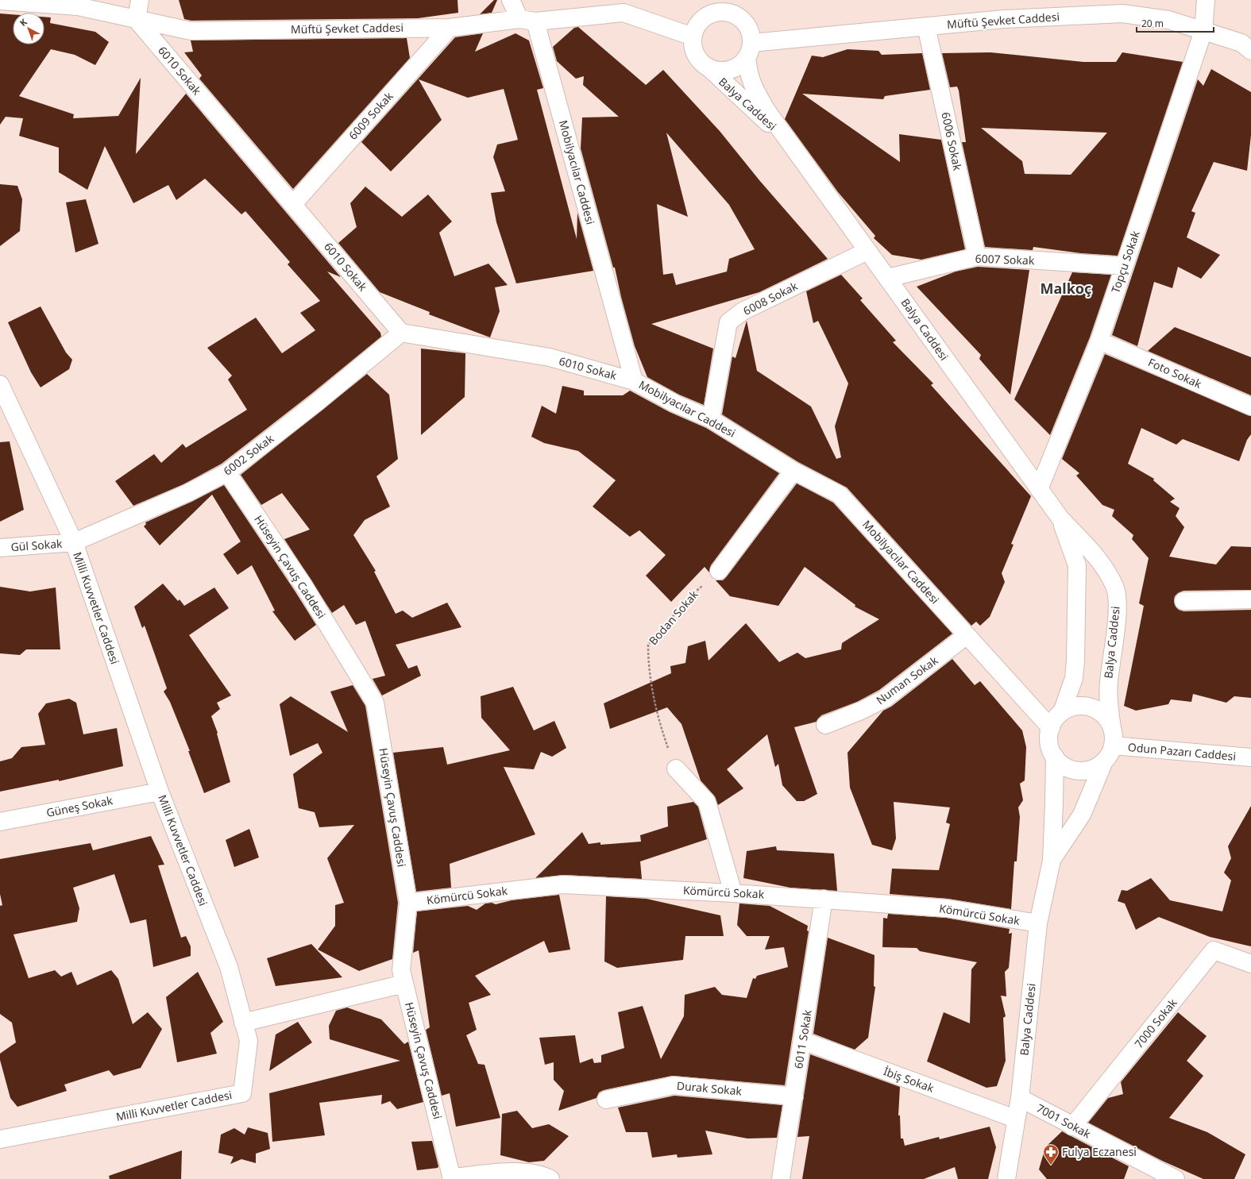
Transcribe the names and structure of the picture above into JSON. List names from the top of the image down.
{
  "streets": {
    "street": [
      "Müftü Şevket Caddesi",
      "6010 Sokak",
      "Balya Caddesi",
      "6009 Sokak",
      "6006 Sokak",
      "Mobilyacılar Caddesi",
      "6007 Sokak",
      "Topçu Sokak",
      "6008 Sokak",
      "Foto Sokak",
      "6002 Sokak",
      "Gül Sokak",
      "Hüseyin Çavuş Caddesi",
      "Milli Kuvvetler Caddesi",
      "Numan Sokak",
      "Odun Pazarı Caddesi",
      "Güneş Sokak",
      "Kömürcü Sokak",
      "7000 Sokak",
      "6011 Sokak",
      "İbiş Sokak",
      "Durak Sokak",
      "7001 Sokak"
    ],
    "path": ["Bodan Sokak"]
  },
  "crossings": [
    ["Müftü Şevket Caddesi", "6010 Sokak"],
    ["Müftü Şevket Caddesi", "Balya Caddesi"],
    ["Müftü Şevket Caddesi", "6009 Sokak"],
    ["Müftü Şevket Caddesi", "6006 Sokak"],
    ["Müftü Şevket Caddesi", "Mobilyacılar Caddesi"],
    ["Müftü Şevket Caddesi", "Topçu Sokak"],
    ["6010 Sokak", "6009 Sokak"],
    ["6010 Sokak", "Mobilyacılar Caddesi"],
    ["6010 Sokak", "6002 Sokak"],
    ["Balya Caddesi", "Mobilyacılar Caddesi"],
    ["Balya Caddesi", "6007 Sokak"],
    ["Balya Caddesi", "Topçu Sokak"],
    ["Balya Caddesi", "6008 Sokak"],
    ["Balya Caddesi", "Odun Pazarı Caddesi"],
    ["Balya Caddesi", "Kömürcü Sokak"],
    ["Balya Caddesi", "İbiş Sokak"],
    ["Balya Caddesi", "7001 Sokak"],
    ["6006 Sokak", "6007 Sokak"],
    ["Mobilyacılar Caddesi", "6008 Sokak"],
    ["Mobilyacılar Caddesi", "Numan Sokak"],
    ["Mobilyacılar Caddesi", "Odun Pazarı Caddesi"],
    ["6007 Sokak", "Topçu Sokak"],
    ["Topçu Sokak", "Foto Sokak"],
    ["6002 Sokak", "Gül Sokak"],
    ["6002 Sokak", "Hüseyin Çavuş Caddesi"],
    ["6002 Sokak", "Milli Kuvvetler Caddesi"],
    ["Gül Sokak", "Milli Kuvvetler Caddesi"],
    ["Hüseyin Çavuş Caddesi", "Kömürcü Sokak"],
    ["Milli Kuvvetler Caddesi", "Güneş Sokak"],
    ["Kömürcü Sokak", "6011 Sokak"],
    ["7000 Sokak", "7001 Sokak"],
    ["6011 Sokak", "İbiş Sokak"],
    ["6011 Sokak", "Durak Sokak"]
  ],
  "districts": ["Malkoç"],
  "places": {
    "pharmacy": ["Fulya Eczanesi"]
  },
  "scale_bar": "20 m",
  "north": "top left"
}
